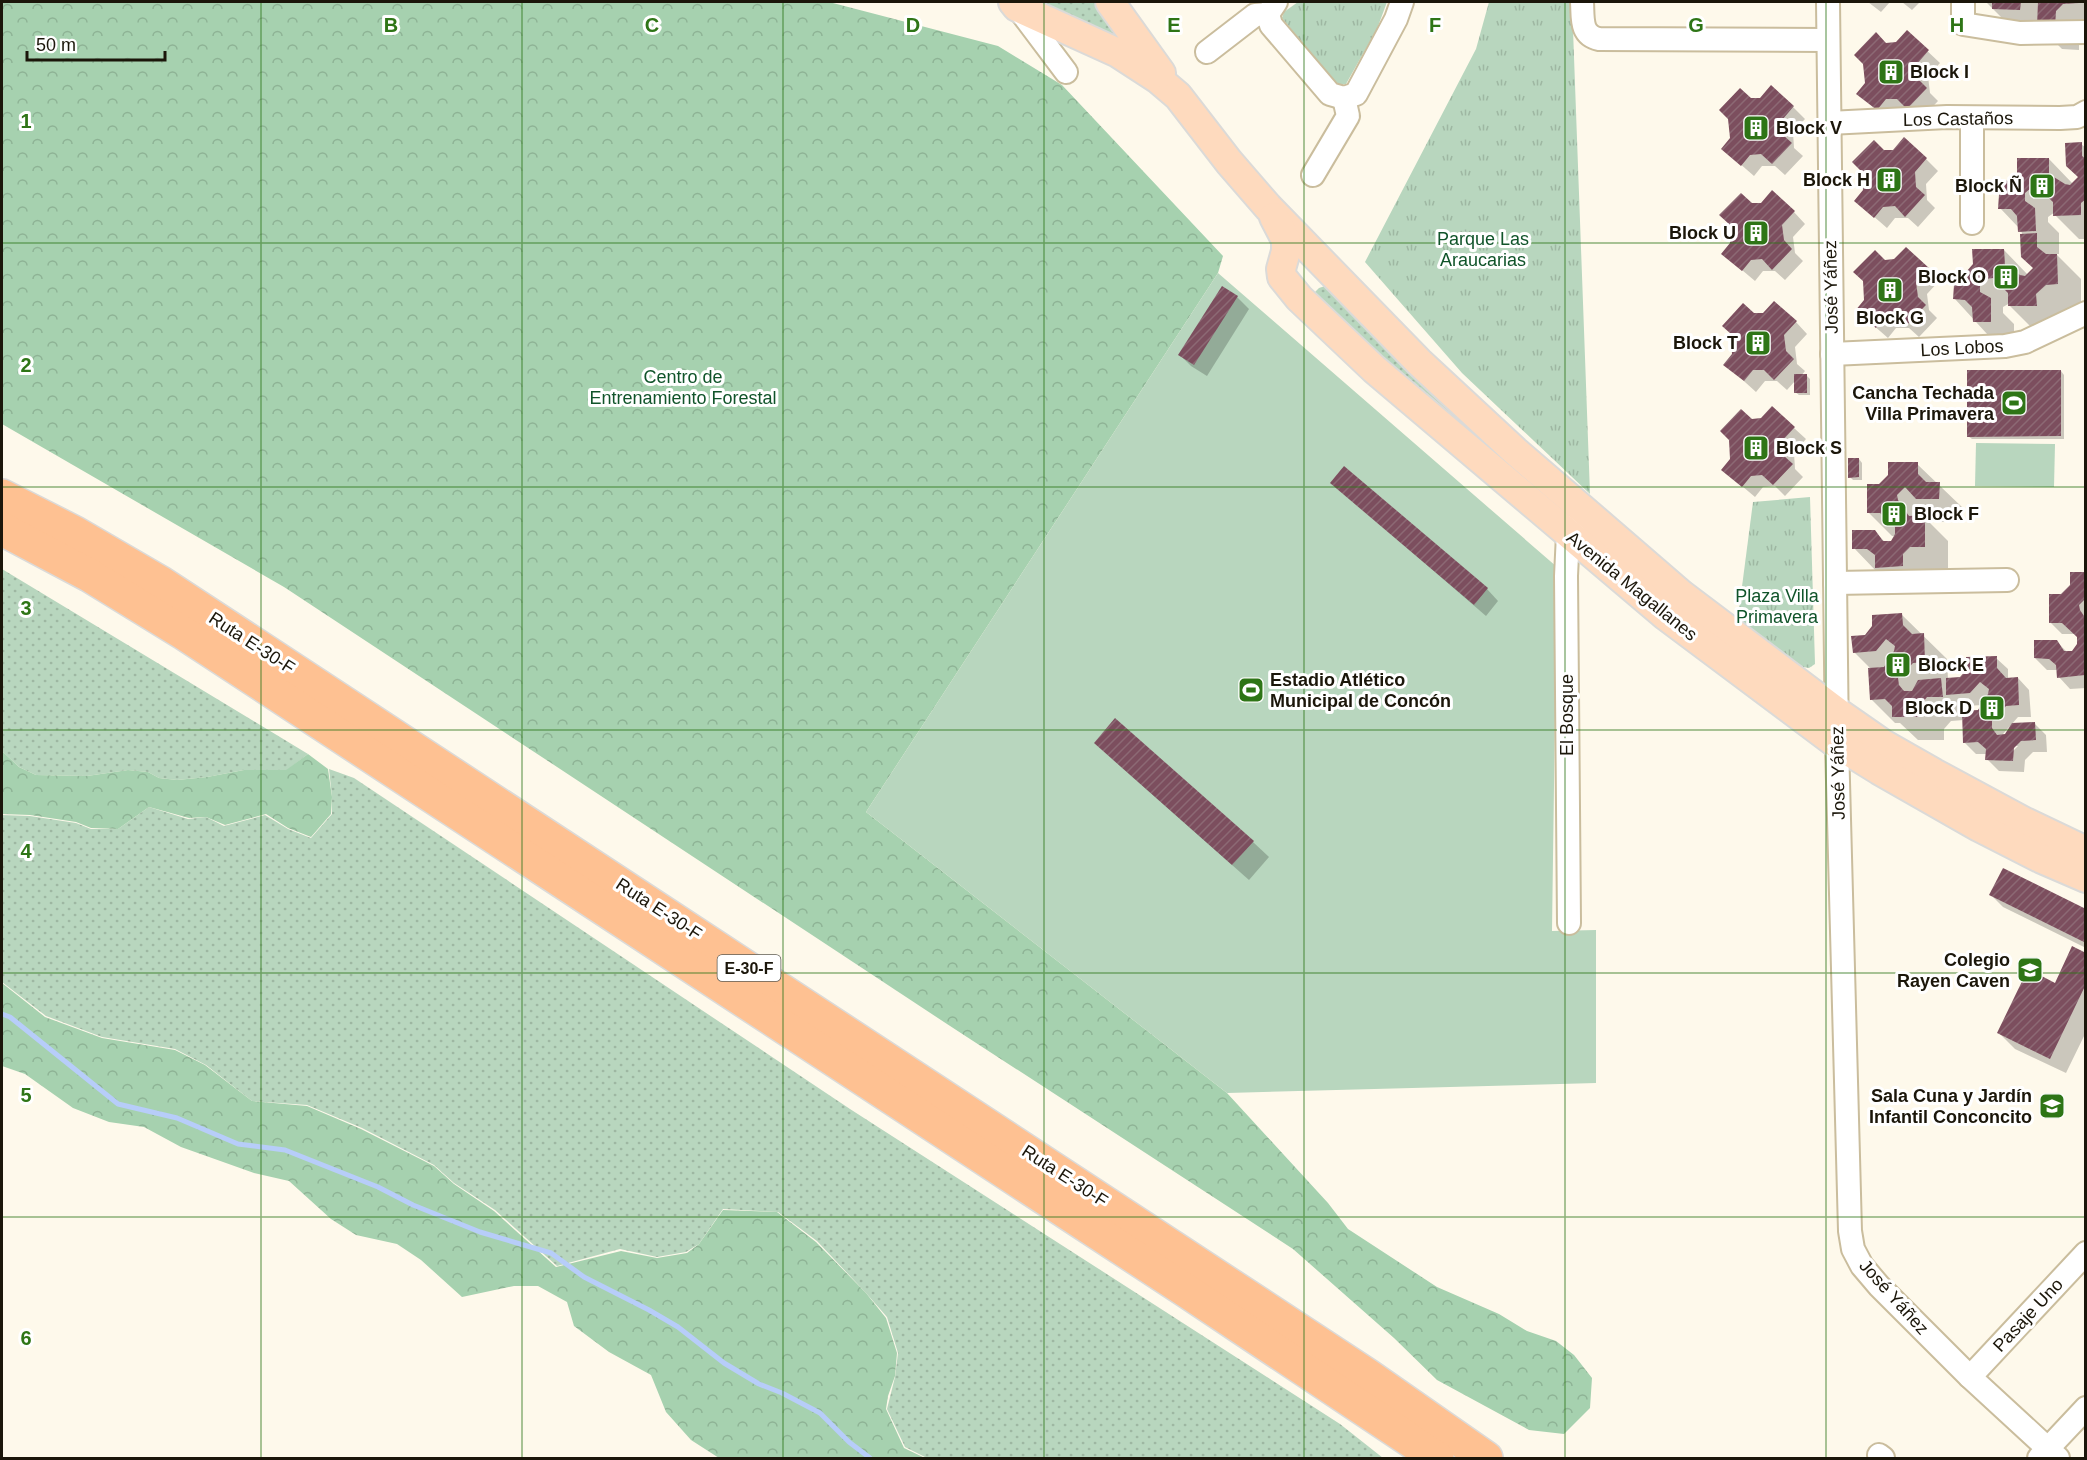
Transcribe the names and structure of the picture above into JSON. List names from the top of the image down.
{
  "streets": {
    "highway": ["Ruta E-30-F", "E-30-F"],
    "main road": ["Avenida Magallanes"],
    "street": [
      "Los Castaños",
      "José Yáñez",
      "Los Lobos",
      "El Bosque",
      "Pasaje Uno"
    ]
  },
  "crossings": [
    ["Los Castaños", "José Yáñez"],
    ["José Yáñez", "Los Lobos"],
    ["José Yáñez", "Avenida Magallanes"],
    ["José Yáñez", "Pasaje Uno"],
    ["Avenida Magallanes", "El Bosque"]
  ],
  "parks": ["Parque Las Araucarias", "Centro de Entrenamiento Forestal", "Plaza Villa Primavera"],
  "places": {
    "building": [
      "Block I",
      "Block V",
      "Block H",
      "Block Ñ",
      "Block U",
      "Block O",
      "Block G",
      "Block T",
      "Block S",
      "Block F",
      "Block E",
      "Block D"
    ],
    "sports": ["Cancha Techada Villa Primavera", "Estadio Atlético Municipal de Concón"],
    "school or university": ["Colegio Rayen Caven", "Sala Cuna y Jardín Infantil Conconcito"]
  },
  "scale_bar": "50 m",
  "grid": {
    "columns": [
      "B",
      "C",
      "D",
      "E",
      "F",
      "G",
      "H"
    ],
    "rows": [
      "1",
      "2",
      "3",
      "4",
      "5",
      "6"
    ]
  }
}
